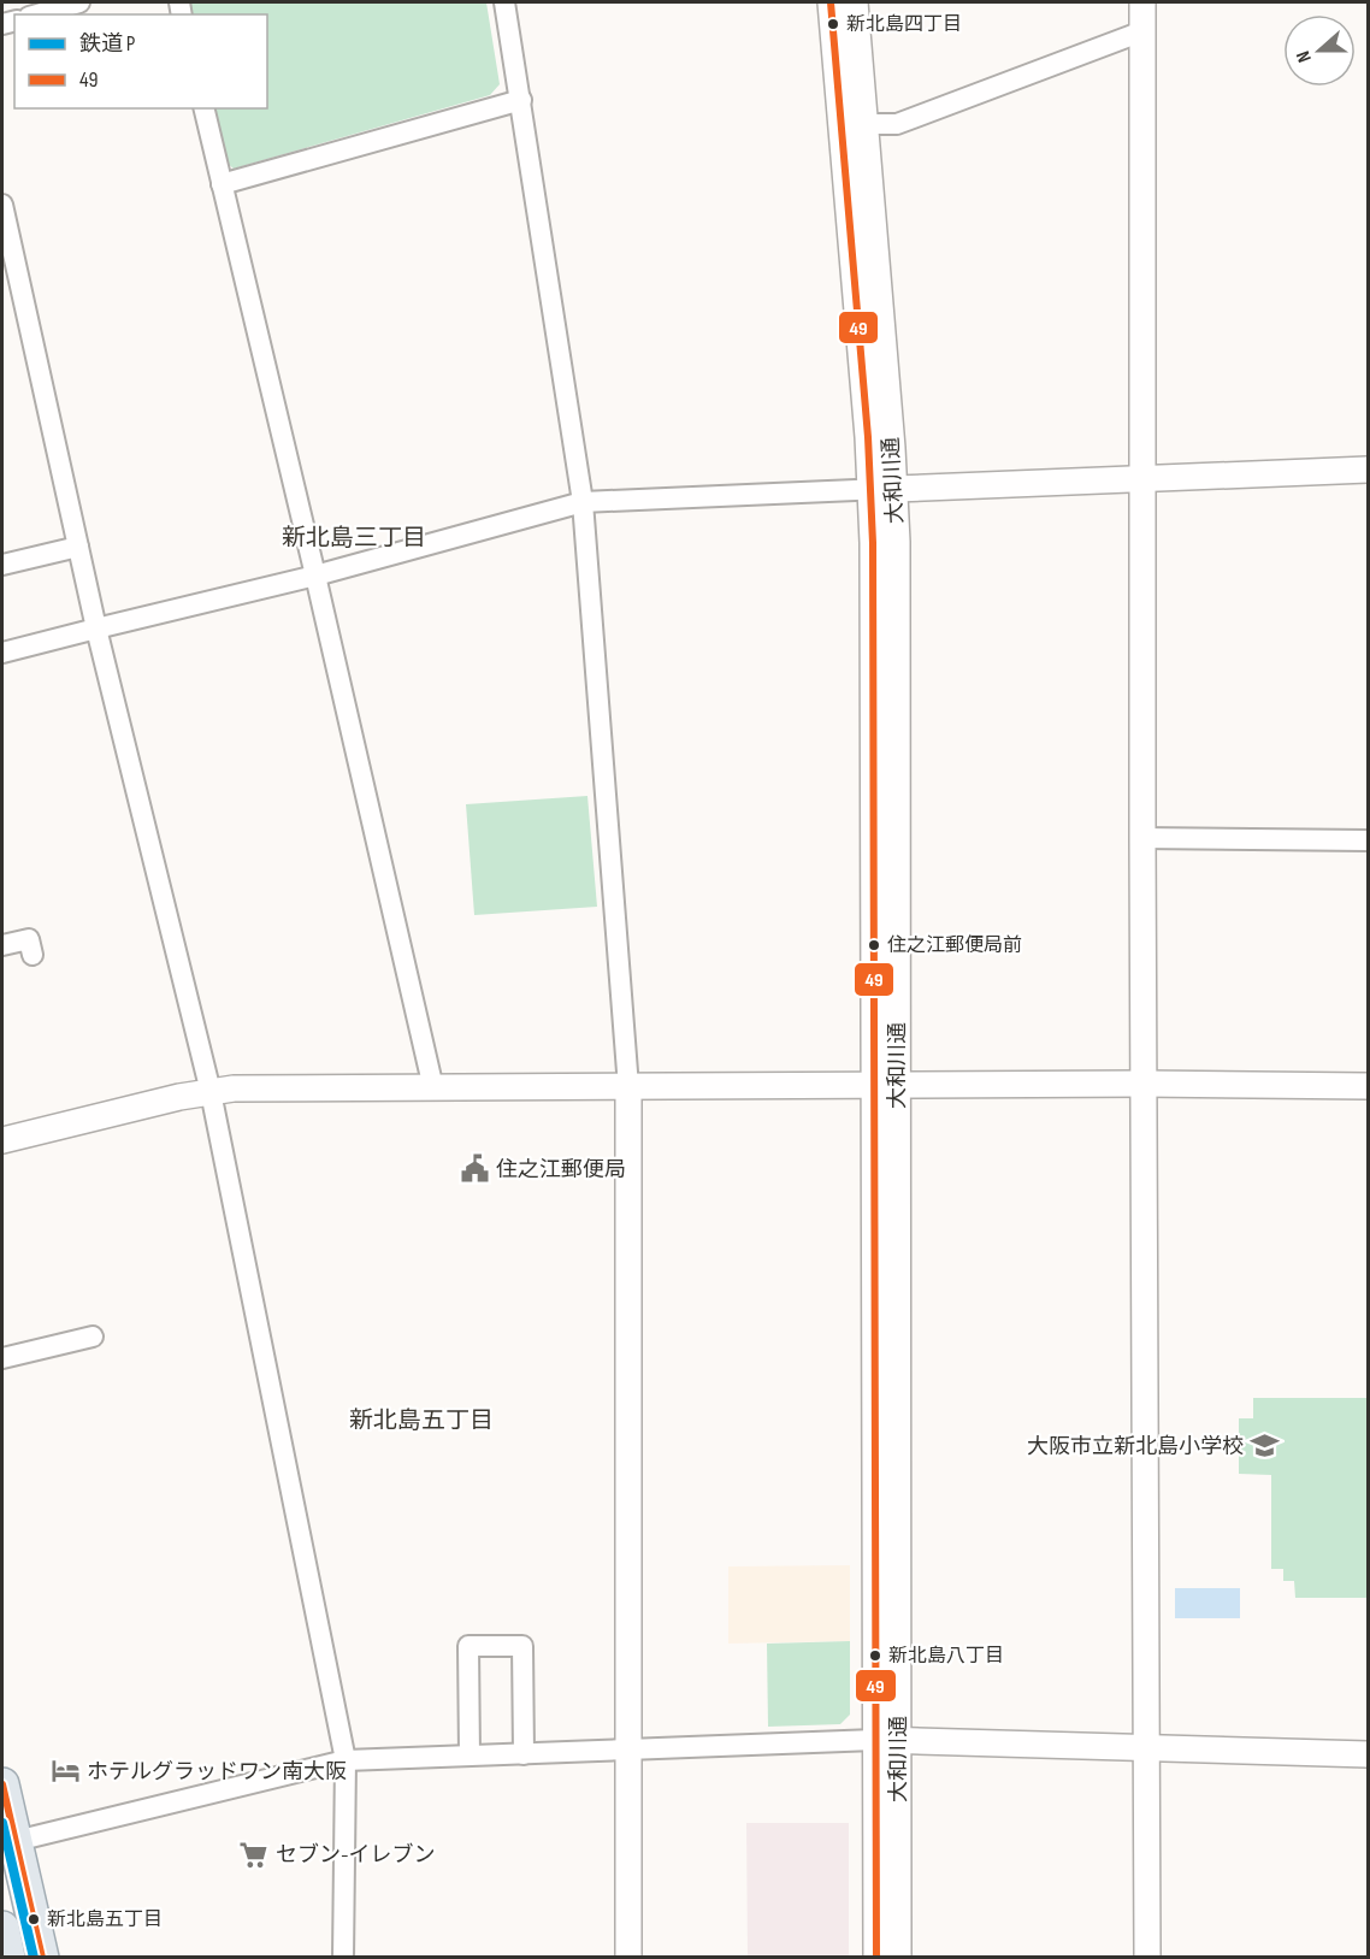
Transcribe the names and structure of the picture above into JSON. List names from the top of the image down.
{
  "streets": {
    "street": ["大和川通"]
  },
  "districts": ["新北島三丁目", "新北島五丁目"],
  "places": {
    "other": [
      "新北島四丁目",
      "住之江郵便局前",
      "新北島八丁目",
      "新北島五丁目"
    ],
    "public building": ["住之江郵便局"],
    "school or university": ["大阪市立新北島小学校"],
    "hotel": ["ホテルグラッドワン南大阪"],
    "supermarket": ["セブン-イレブン"]
  },
  "lines": ["transit line 49", "rail line P"],
  "legend": ["鉄道 P", "49"],
  "north": "left"
}
